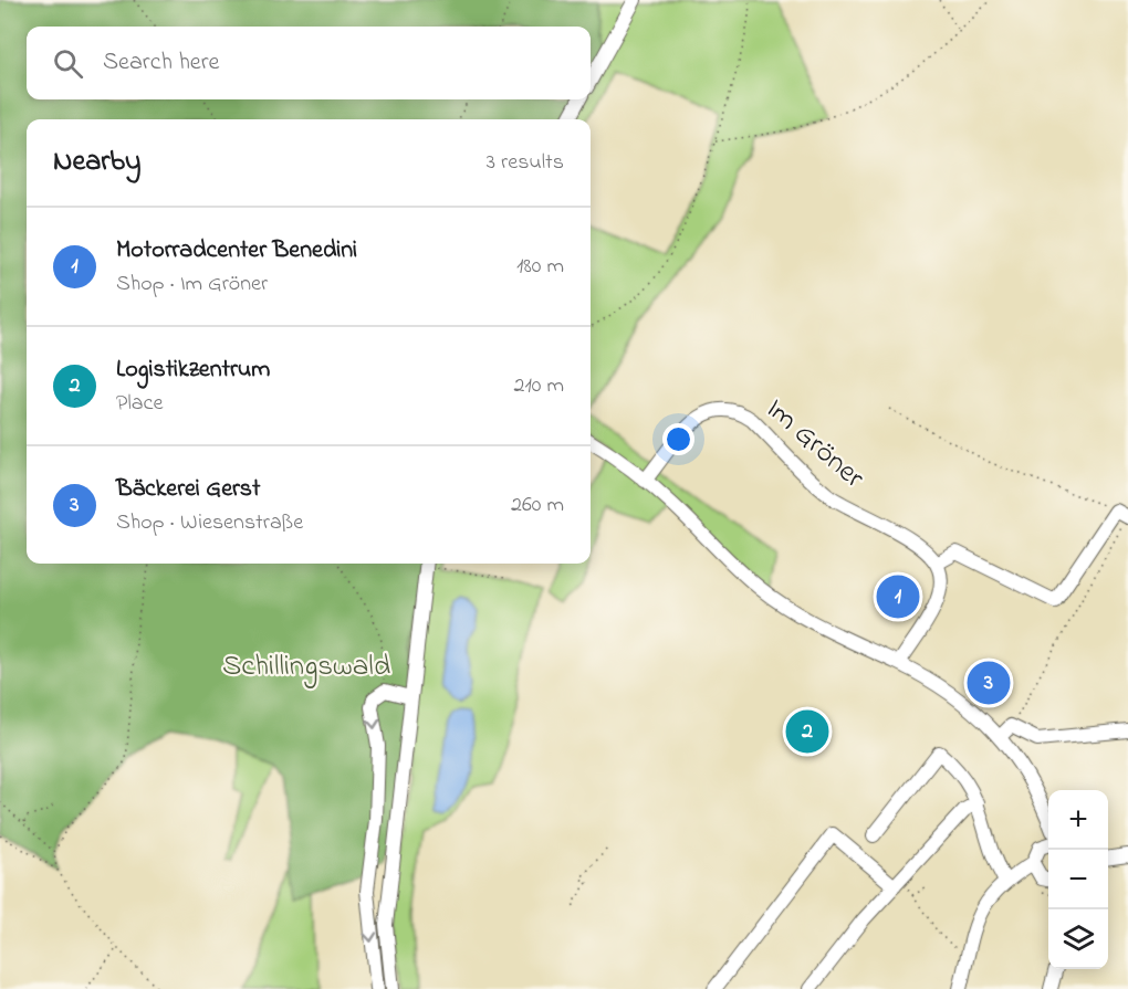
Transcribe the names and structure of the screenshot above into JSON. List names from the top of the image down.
{
  "streets": {
    "street": ["Im Gröner"]
  },
  "parks": ["Schillingswald"],
  "page": {
    "search": "Search here",
    "heading": ["Nearby", "3 results"],
    "list": [
      {
        "mark": "1",
        "name": "Motorradcenter Benedini",
        "note": "Shop · Im Gröner",
        "value": "180 m"
      },
      {
        "mark": "2",
        "name": "Logistikzentrum",
        "note": "Place",
        "value": "210 m"
      },
      {
        "mark": "3",
        "name": "Bäckerei Gerst",
        "note": "Shop · Wiesenstraße",
        "value": "260 m"
      }
    ],
    "pins": ["1", "3", "2"],
    "map_buttons": ["+", "−"]
  }
}
